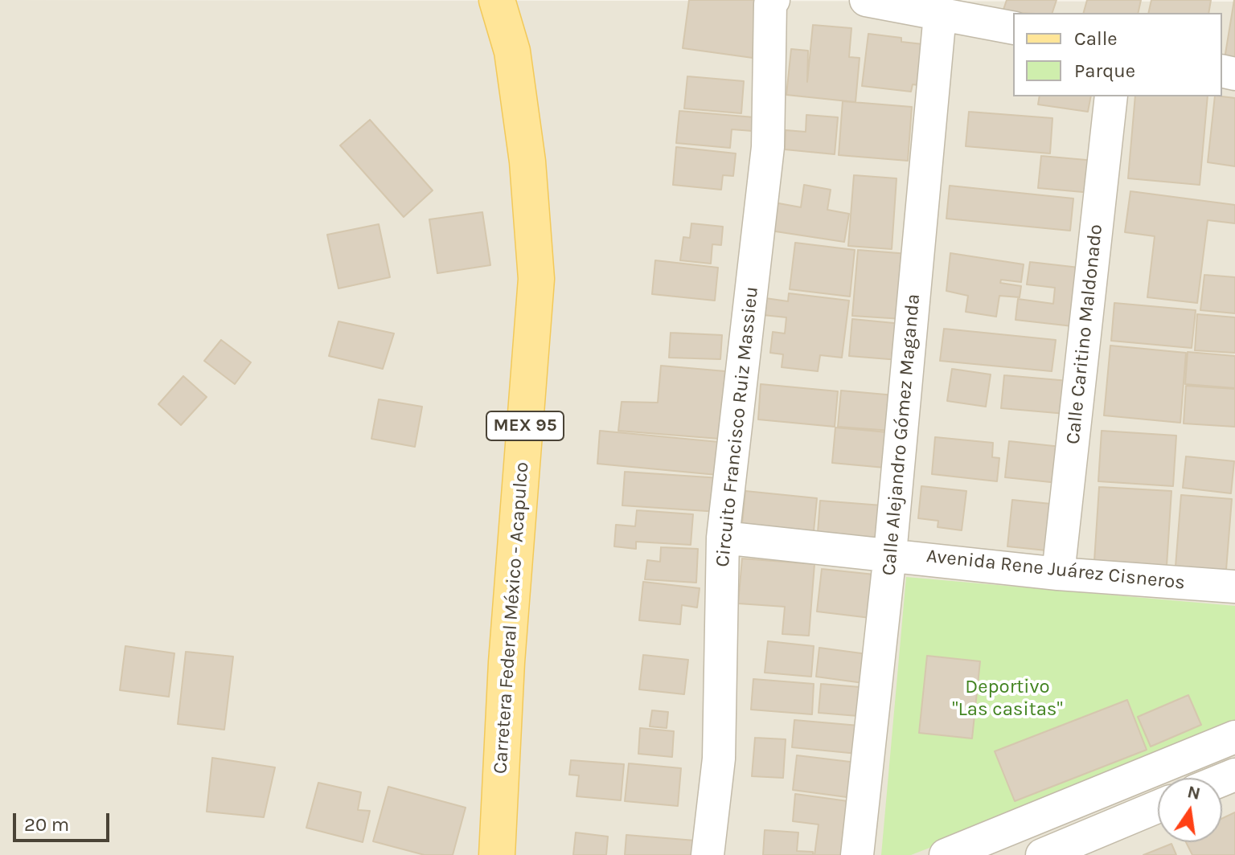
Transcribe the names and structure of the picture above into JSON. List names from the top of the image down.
{
  "streets": {
    "main road": ["MEX 95", "Carretera Federal México - Acapulco"],
    "street": [
      "Calle Caritino Maldonado",
      "Circuito Francisco Ruiz Massieu",
      "Calle Alejandro Gómez Maganda",
      "Avenida Rene Juárez Cisneros"
    ]
  },
  "crossings": [
    ["Calle Caritino Maldonado", "Avenida Rene Juárez Cisneros"],
    ["Circuito Francisco Ruiz Massieu", "Avenida Rene Juárez Cisneros"],
    ["Calle Alejandro Gómez Maganda", "Avenida Rene Juárez Cisneros"]
  ],
  "parks": ["Deportivo \"Las casitas\""],
  "legend": ["Calle", "Parque"],
  "scale_bar": "20 m",
  "north": "top"
}
